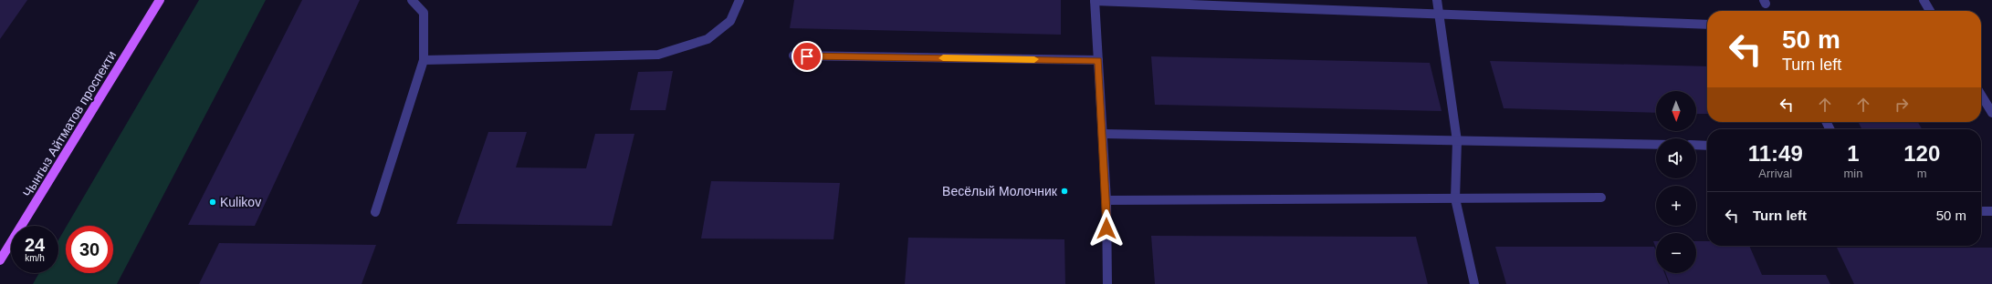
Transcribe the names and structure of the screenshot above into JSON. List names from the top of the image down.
{
  "streets": {
    "main road": ["Чынгыз Айтматов проспекти"]
  },
  "places": ["Весёлый Молочник", "Kulikov"],
  "north": "bottom",
  "page": {
    "turn": ["50 m", "Turn left"],
    "map_buttons": ["+", "−"],
    "eta": [
      "11:49",
      "Arrival",
      "1",
      "min",
      "120",
      "m"
    ],
    "list": [
      {
        "name": "Turn left",
        "value": "50 m"
      }
    ],
    "speed": "24 km/h",
    "limit": "30"
  }
}
